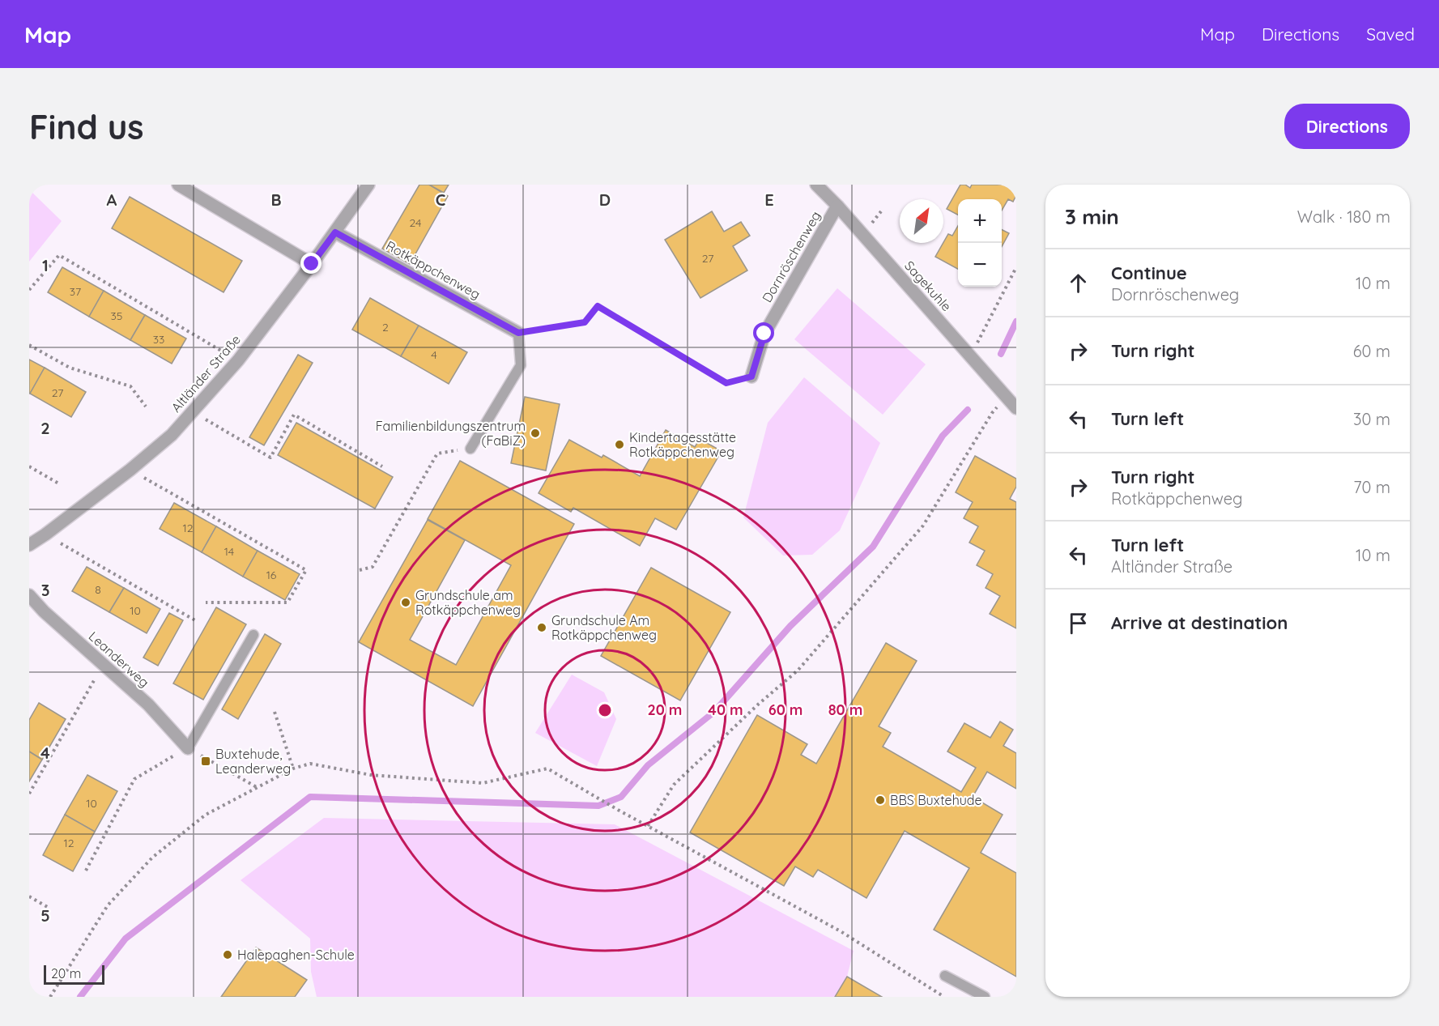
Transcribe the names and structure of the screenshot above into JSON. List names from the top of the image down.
{
  "streets": {
    "street": [
      "Dornröschenweg",
      "Rotkäppchenweg",
      "Sagekuhle",
      "Altländer Straße",
      "Leanderweg"
    ]
  },
  "crossings": [
    ["Dornröschenweg", "Sagekuhle"],
    ["Rotkäppchenweg", "Altländer Straße"]
  ],
  "places": {
    "other": [
      "Familienbildungszentrum (FaBiZ)",
      "Kindertagesstätte Rotkäppchenweg",
      "Grundschule am Rotkäppchenweg",
      "Grundschule Am Rotkäppchenweg",
      "BBS Buxtehude",
      "Halepaghen-Schule"
    ],
    "transit": ["Buxtehude, Leanderweg"]
  },
  "house_numbers": [
    "24",
    "27",
    "37",
    "35",
    "2",
    "33",
    "4",
    "27",
    "12",
    "14",
    "16",
    "8",
    "10",
    "10",
    "12"
  ],
  "scale_bar": "20 m",
  "north": "top right",
  "page": {
    "header": "Map",
    "nav": ["Map", "Directions", "Saved"],
    "buttons": "Directions",
    "title": "Find us",
    "heading": ["3 min", "Walk · 180 m"],
    "map_buttons": ["+", "−"],
    "list": [
      ["Continue", "Dornröschenweg", "10 m"],
      ["Turn right", "60 m"],
      ["Turn left", "30 m"],
      ["Turn right", "Rotkäppchenweg", "70 m"],
      ["Turn left", "Altländer Straße", "10 m"],
      "Arrive at destination"
    ],
    "scale": "20 m"
  },
  "grid": {
    "columns": [
      "A",
      "B",
      "C",
      "D",
      "E"
    ],
    "rows": [
      "1",
      "2",
      "3",
      "4",
      "5"
    ]
  },
  "rings": [
    "20 m",
    "40 m",
    "60 m",
    "80 m"
  ]
}
